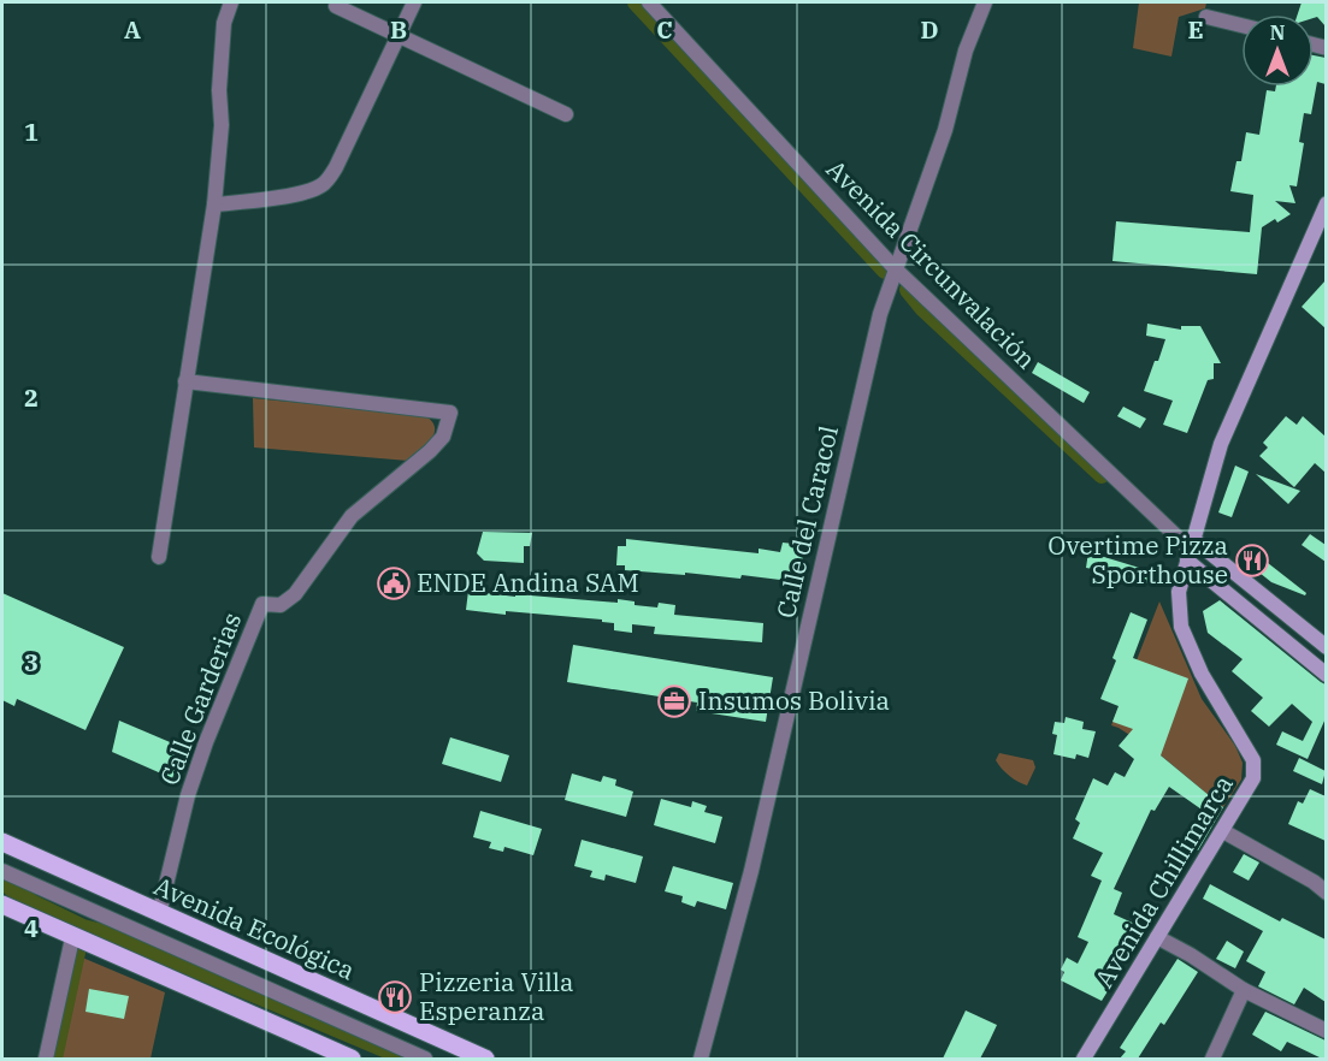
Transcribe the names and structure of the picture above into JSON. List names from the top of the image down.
{
  "streets": {
    "main road": ["Avenida Circunvalación", "Avenida Chillimarca", "Avenida Ecológica"],
    "street": ["Calle del Caracol", "Calle Garderias"]
  },
  "crossings": [
    ["Avenida Circunvalación", "Calle del Caracol"],
    ["Avenida Circunvalación", "Avenida Chillimarca"],
    ["Calle Garderias", "Avenida Ecológica"]
  ],
  "places": {
    "restaurant": ["Overtime Pizza Sporthouse", "Pizzeria Villa Esperanza"],
    "public building": ["ENDE Andina SAM"],
    "office": ["Insumos Bolivia"]
  },
  "north": "top",
  "grid": {
    "columns": [
      "A",
      "B",
      "C",
      "D",
      "E"
    ],
    "rows": [
      "1",
      "2",
      "3",
      "4"
    ]
  }
}
